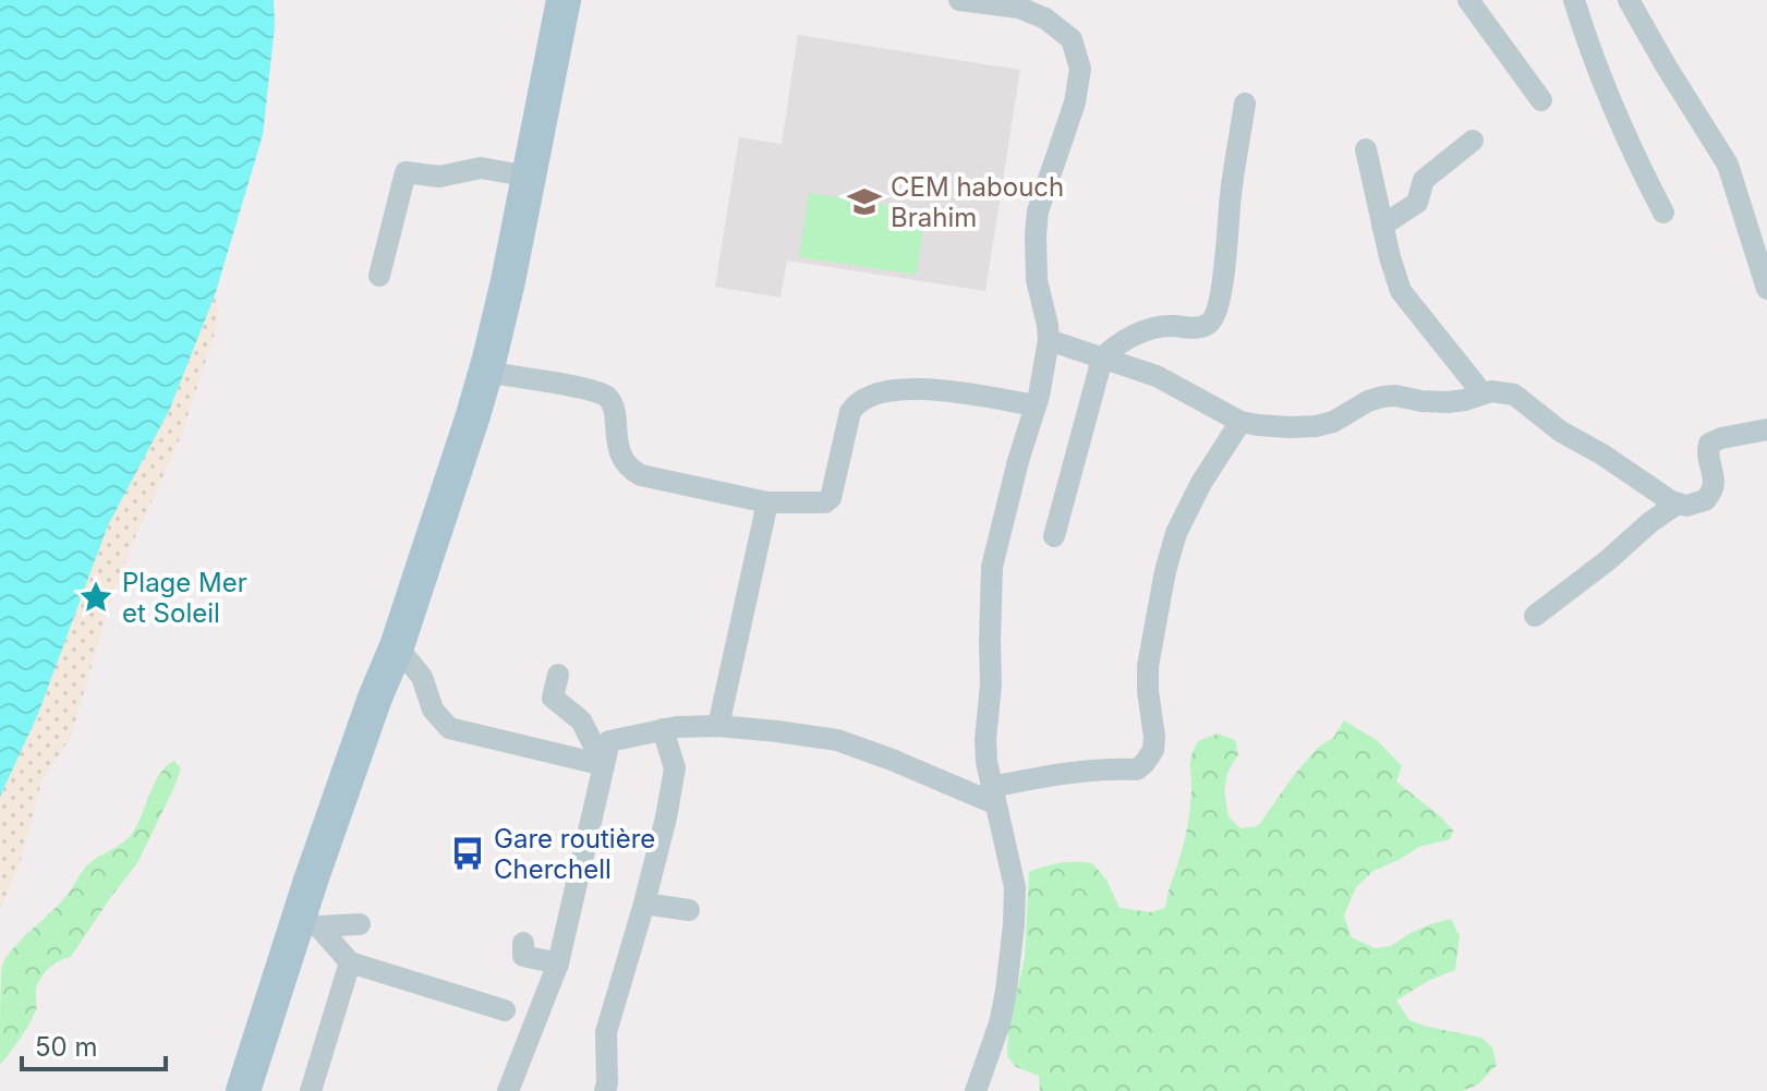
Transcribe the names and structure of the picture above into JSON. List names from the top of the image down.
{
  "places": {
    "school or university": ["CEM habouch Brahim"],
    "place": ["Plage Mer et Soleil"],
    "bus stop": ["Gare routière Cherchell"]
  },
  "scale_bar": "50 m"
}
